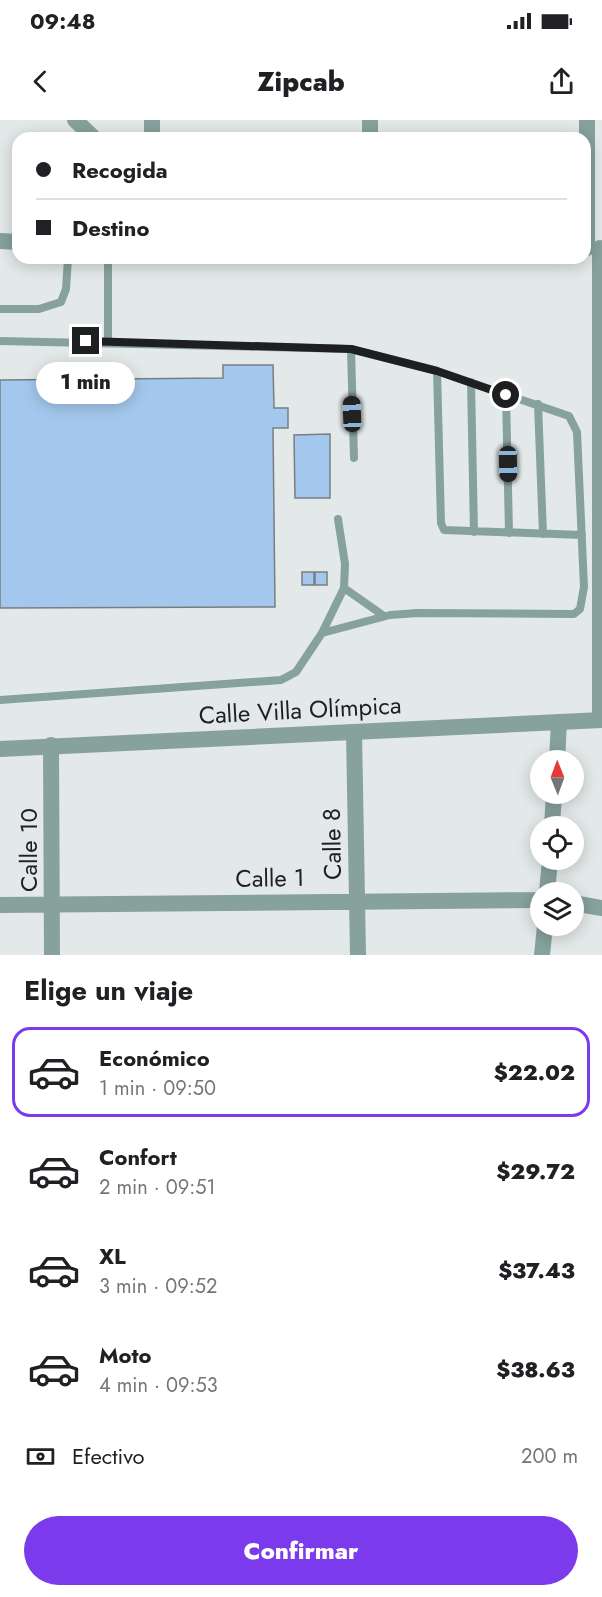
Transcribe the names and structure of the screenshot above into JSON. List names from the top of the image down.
{
  "streets": {
    "street": [
      "Calle Villa Olímpica",
      "Calle 8",
      "Calle 10",
      "Calle 1"
    ]
  },
  "crossings": [
    ["Calle Villa Olímpica", "Calle 8"],
    ["Calle Villa Olímpica", "Calle 10"],
    ["Calle 8", "Calle 1"],
    ["Calle 10", "Calle 1"]
  ],
  "north": "top",
  "page": {
    "status": "09:48",
    "header": "Zipcab",
    "banner": ["Recogida", "Destino"],
    "bubble": "1 min",
    "heading": "Elige un viaje",
    "list": [
      {
        "name": "Económico",
        "note": "1 min · 09:50",
        "value": "$22.02"
      },
      {
        "name": "Confort",
        "note": "2 min · 09:51",
        "value": "$29.72"
      },
      {
        "name": "XL",
        "note": "3 min · 09:52",
        "value": "$37.43"
      },
      {
        "name": "Moto",
        "note": "4 min · 09:53",
        "value": "$38.63"
      }
    ],
    "pay": ["Efectivo", "200 m"],
    "buttons": "Confirmar"
  }
}
